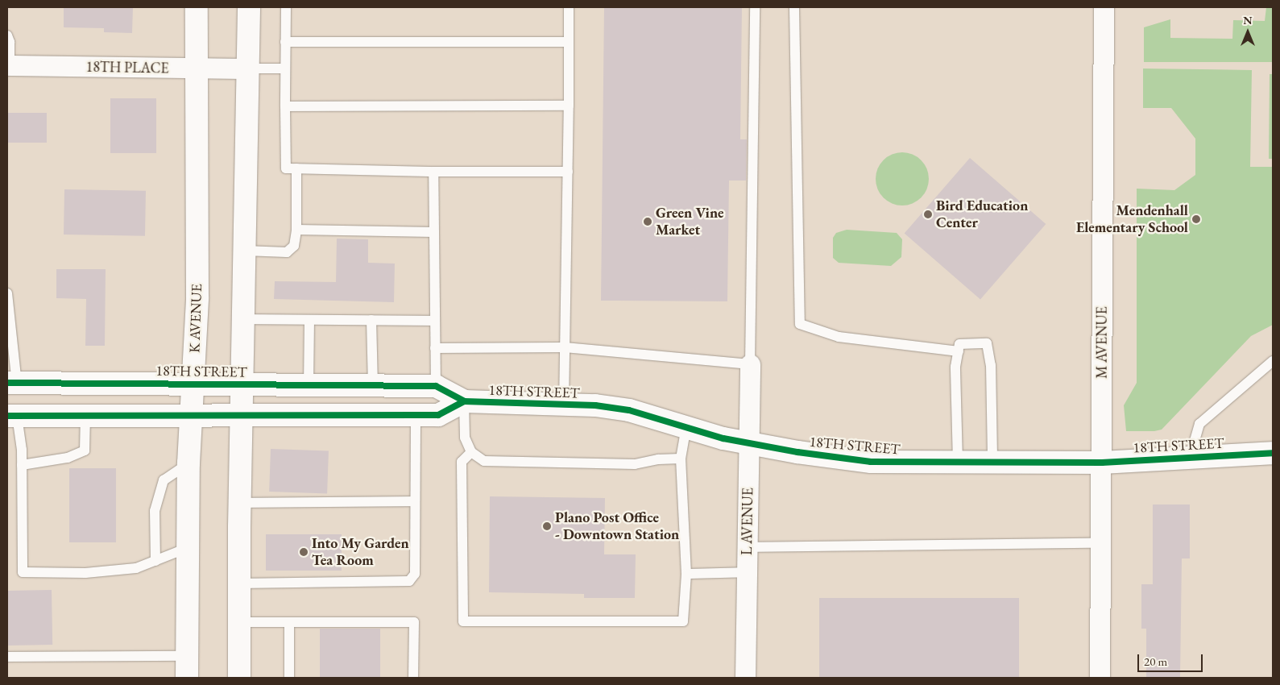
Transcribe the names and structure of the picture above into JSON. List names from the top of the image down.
{
  "streets": {
    "street": [
      "18TH PLACE",
      "K AVENUE",
      "M AVENUE",
      "18TH STREET",
      "L AVENUE"
    ]
  },
  "crossings": [
    ["18TH PLACE", "K AVENUE"],
    ["K AVENUE", "18TH STREET"],
    ["M AVENUE", "18TH STREET"],
    ["18TH STREET", "L AVENUE"]
  ],
  "places": [
    "Bird Education Center",
    "Mendenhall Elementary School",
    "Green Vine Market",
    "Plano Post Office - Downtown Station",
    "Into My Garden Tea Room"
  ],
  "scale_bar": "20 m",
  "north": "top"
}
